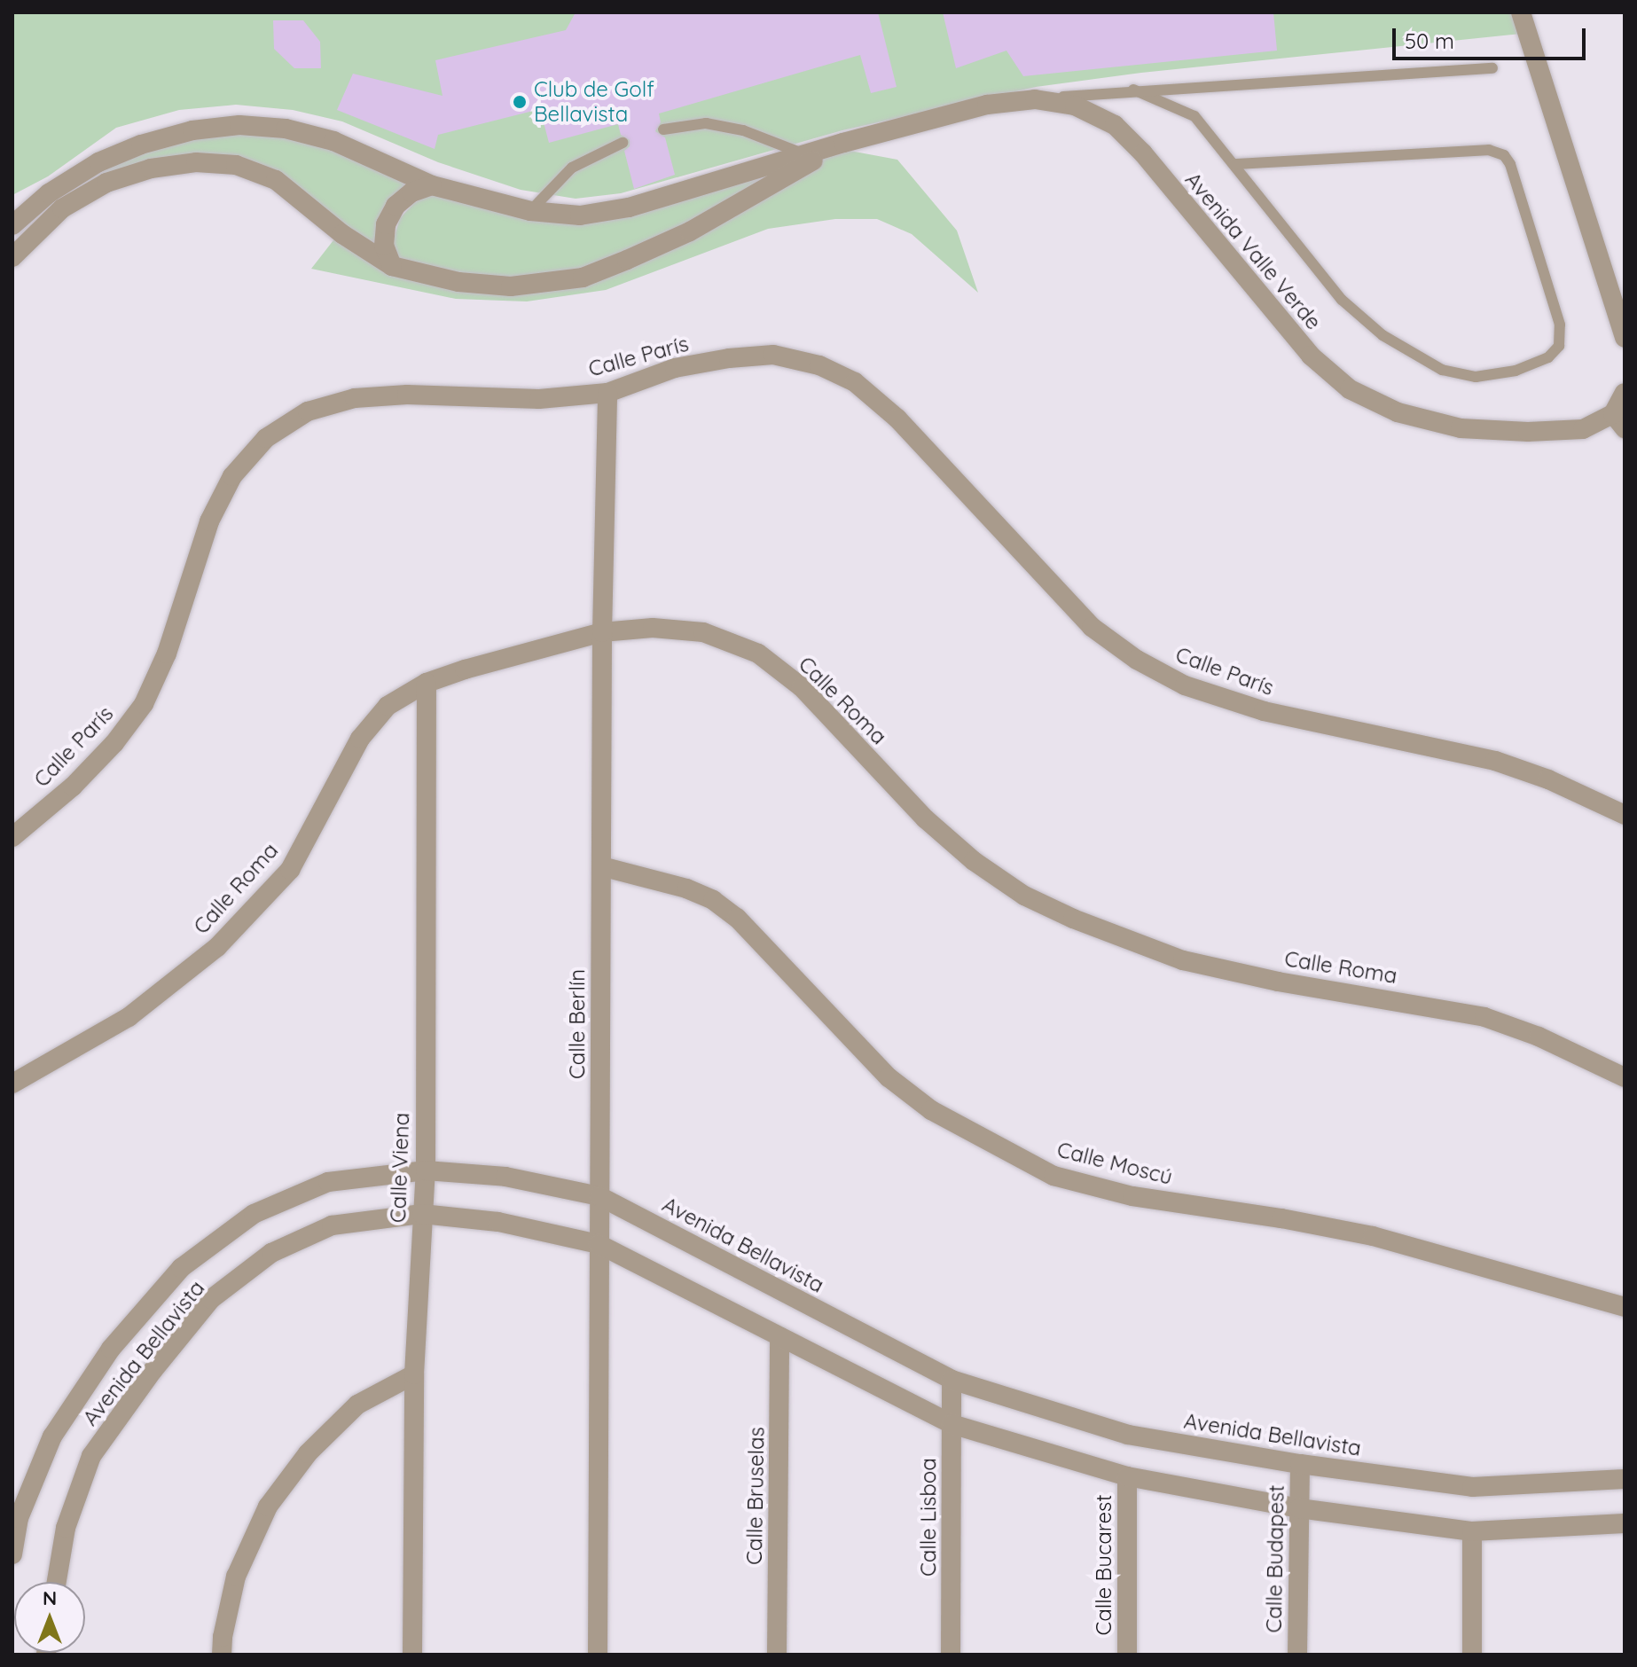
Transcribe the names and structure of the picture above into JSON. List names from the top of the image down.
{
  "streets": {
    "street": [
      "Avenida Valle Verde",
      "Calle París",
      "Calle Roma",
      "Calle Berlín",
      "Calle Moscú",
      "Calle Viena",
      "Avenida Bellavista",
      "Calle Bruselas",
      "Calle Lisboa",
      "Calle Budapest",
      "Calle Bucarest"
    ]
  },
  "crossings": [
    ["Calle París", "Calle Berlín"],
    ["Calle Roma", "Calle Berlín"],
    ["Calle Roma", "Calle Viena"],
    ["Calle Berlín", "Calle Moscú"],
    ["Calle Berlín", "Avenida Bellavista"],
    ["Calle Viena", "Avenida Bellavista"],
    ["Avenida Bellavista", "Calle Bruselas"],
    ["Avenida Bellavista", "Calle Lisboa"],
    ["Avenida Bellavista", "Calle Budapest"],
    ["Avenida Bellavista", "Calle Bucarest"]
  ],
  "places": ["Club de Golf Bellavista"],
  "scale_bar": "50 m",
  "north": "top"
}
